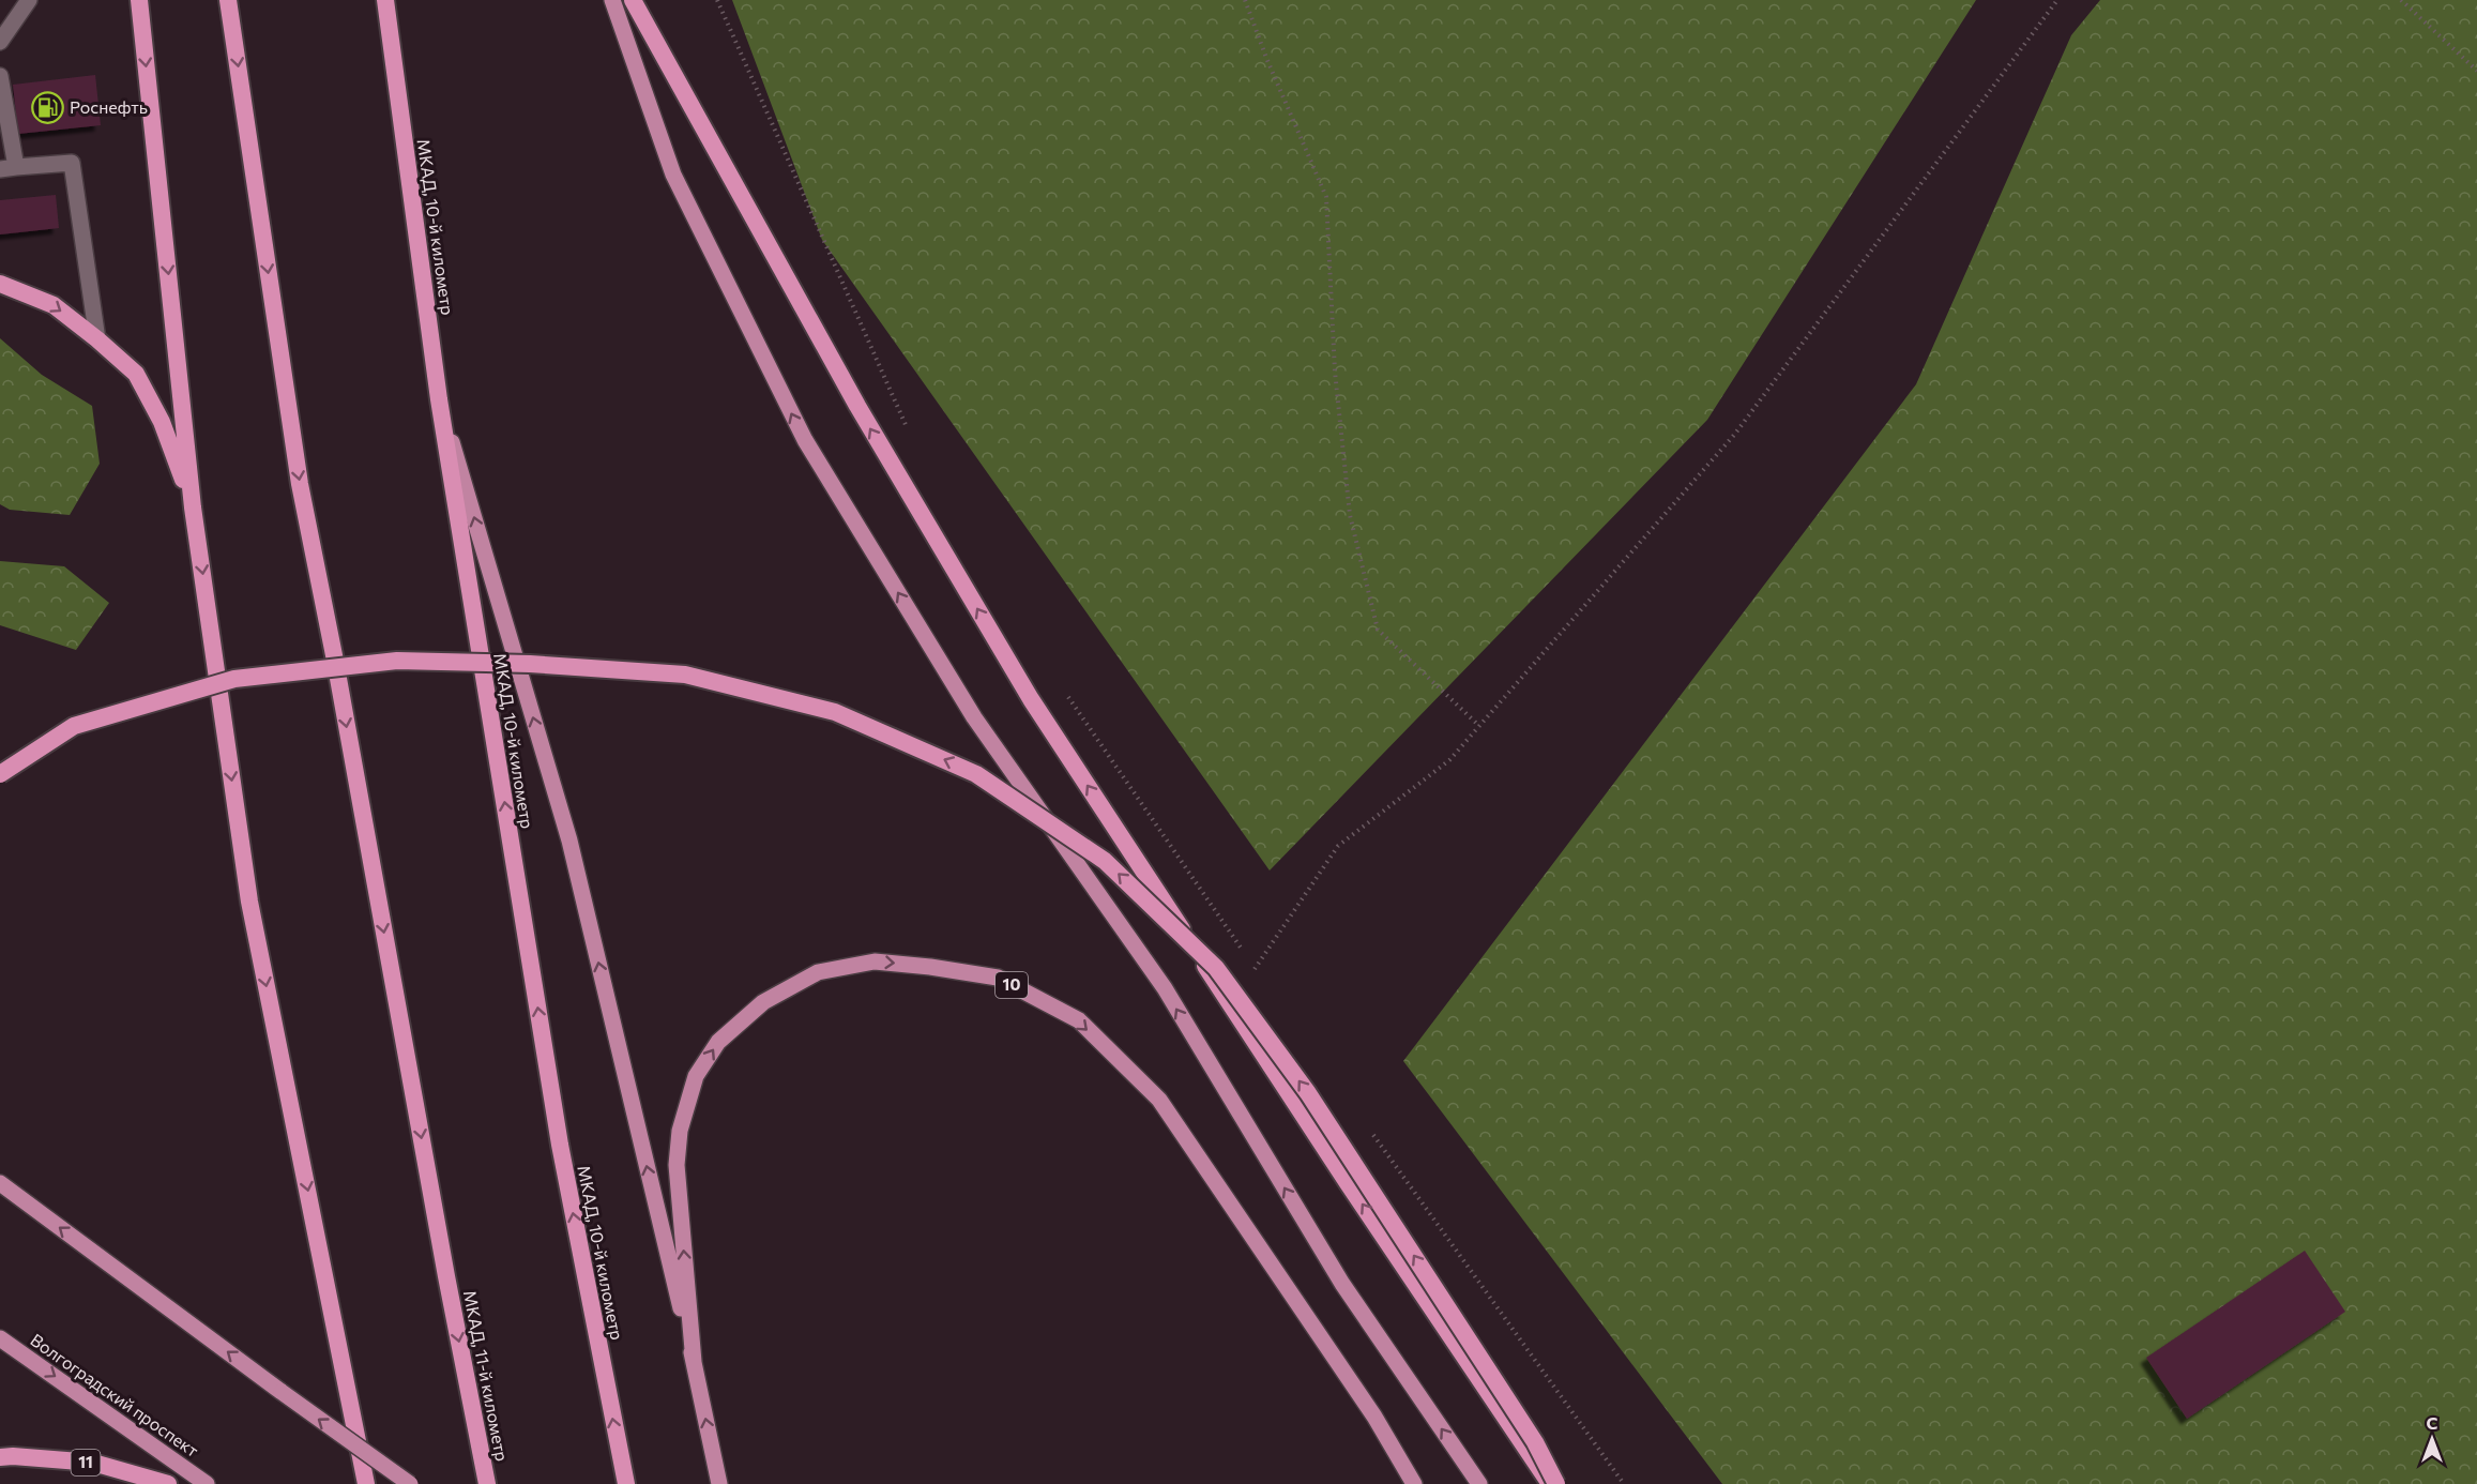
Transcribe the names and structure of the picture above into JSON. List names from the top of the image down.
{
  "streets": {
    "highway": ["МКАД, 10-й километр", "МКАД, 11-й километр", "11"],
    "main road": ["10", "Волгоградский проспект"]
  },
  "one_way": ["МКАД, 10-й километр"],
  "places": {
    "fuel station": ["Роснефть"]
  },
  "north": "top"
}
